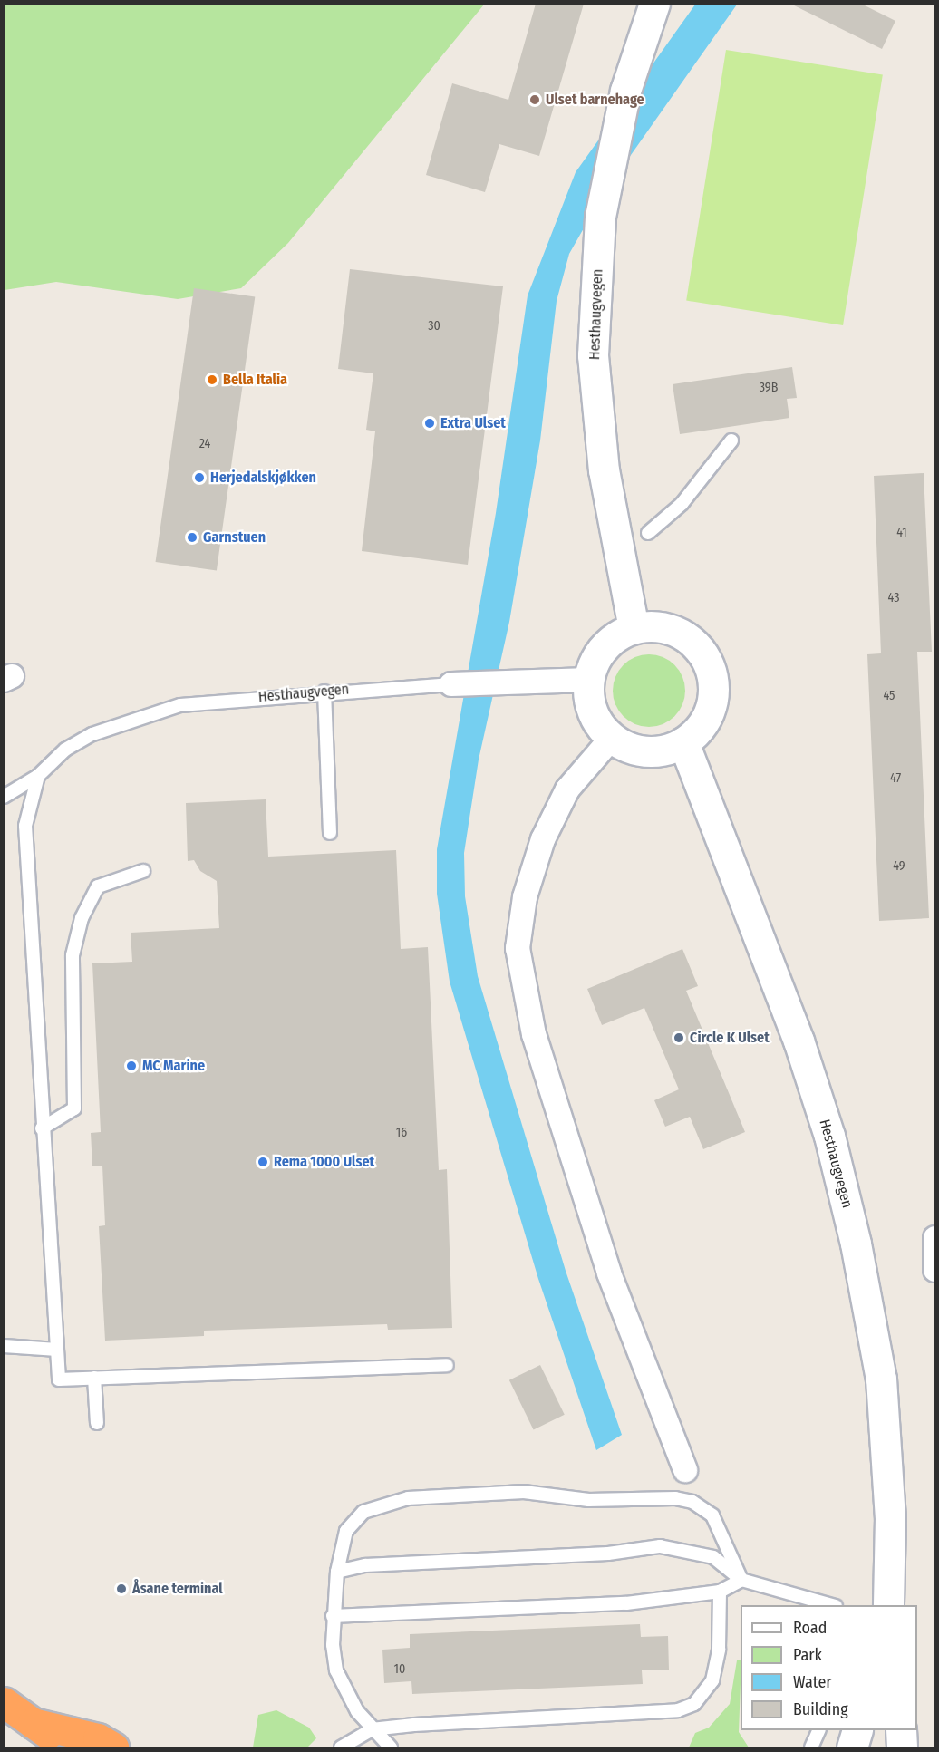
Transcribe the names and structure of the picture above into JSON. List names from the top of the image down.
{
  "streets": {
    "main road": ["Hesthaugvegen"]
  },
  "places": [
    "Ulset barnehage",
    "Bella Italia",
    "Extra Ulset",
    "Herjedalskjøkken",
    "Garnstuen",
    "Circle K Ulset",
    "MC Marine",
    "Rema 1000 Ulset",
    "Åsane terminal"
  ],
  "house_numbers": [
    "30",
    "39B",
    "24",
    "41",
    "43",
    "45",
    "47",
    "49",
    "16",
    "10"
  ],
  "legend": [
    "Road",
    "Park",
    "Water",
    "Building"
  ]
}
